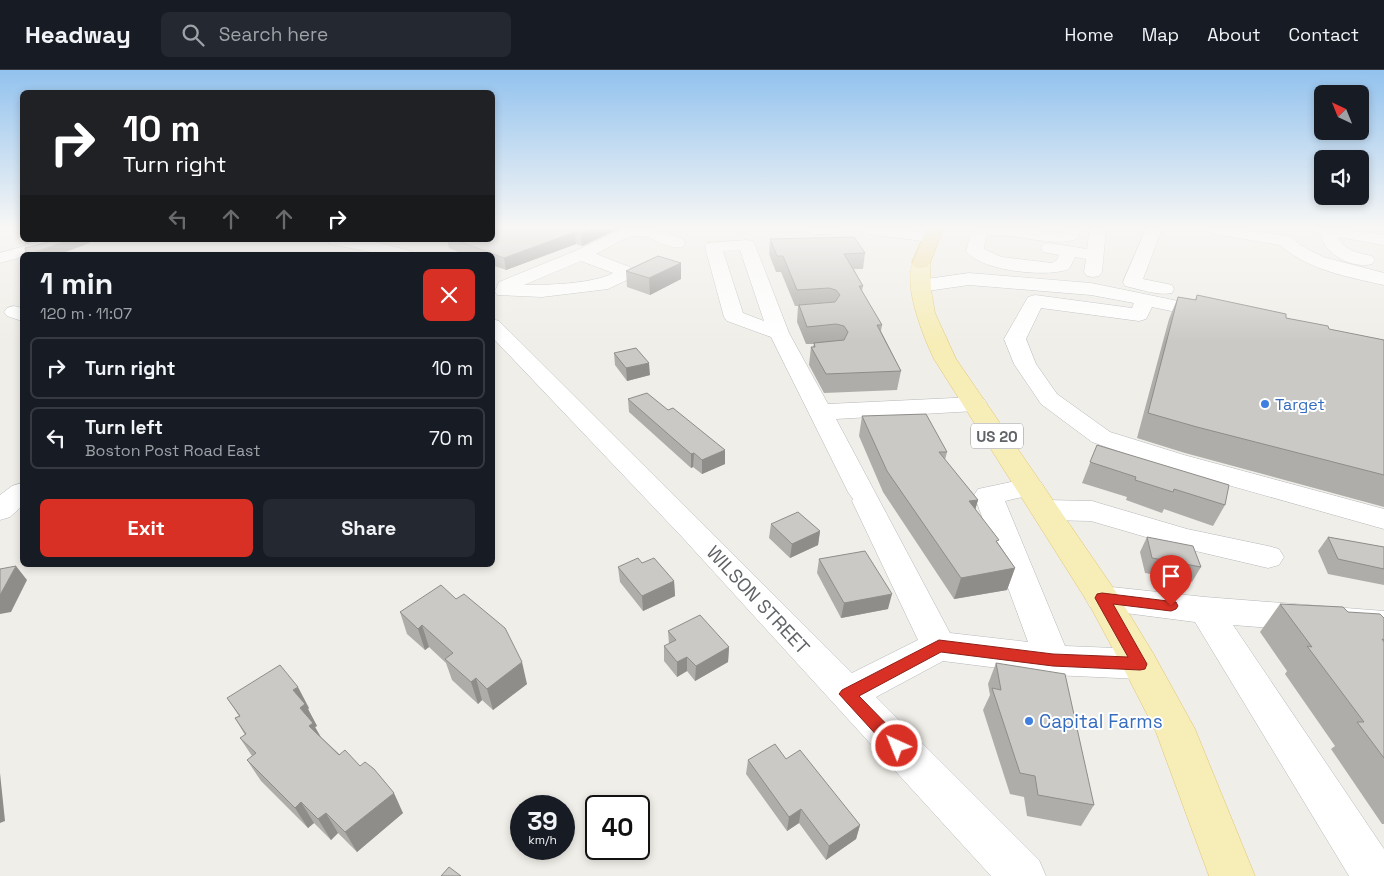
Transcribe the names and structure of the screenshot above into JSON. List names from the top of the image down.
{
  "streets": {
    "highway": ["US 20"],
    "street": ["WILSON STREET"]
  },
  "places": ["Target", "Capital Farms"],
  "north": "top left",
  "page": {
    "header": "Headway",
    "search": "Search here",
    "nav": [
      "Home",
      "Map",
      "About",
      "Contact"
    ],
    "turn": ["10 m", "Turn right"],
    "heading": ["1 min", "120 m · 11:07"],
    "list": [
      {
        "name": "Turn right",
        "value": "10 m"
      },
      {
        "name": "Turn left",
        "note": "Boston Post Road East",
        "value": "70 m"
      }
    ],
    "buttons": ["Exit", "Share"],
    "speed": "39 km/h",
    "limit": "40"
  }
}
